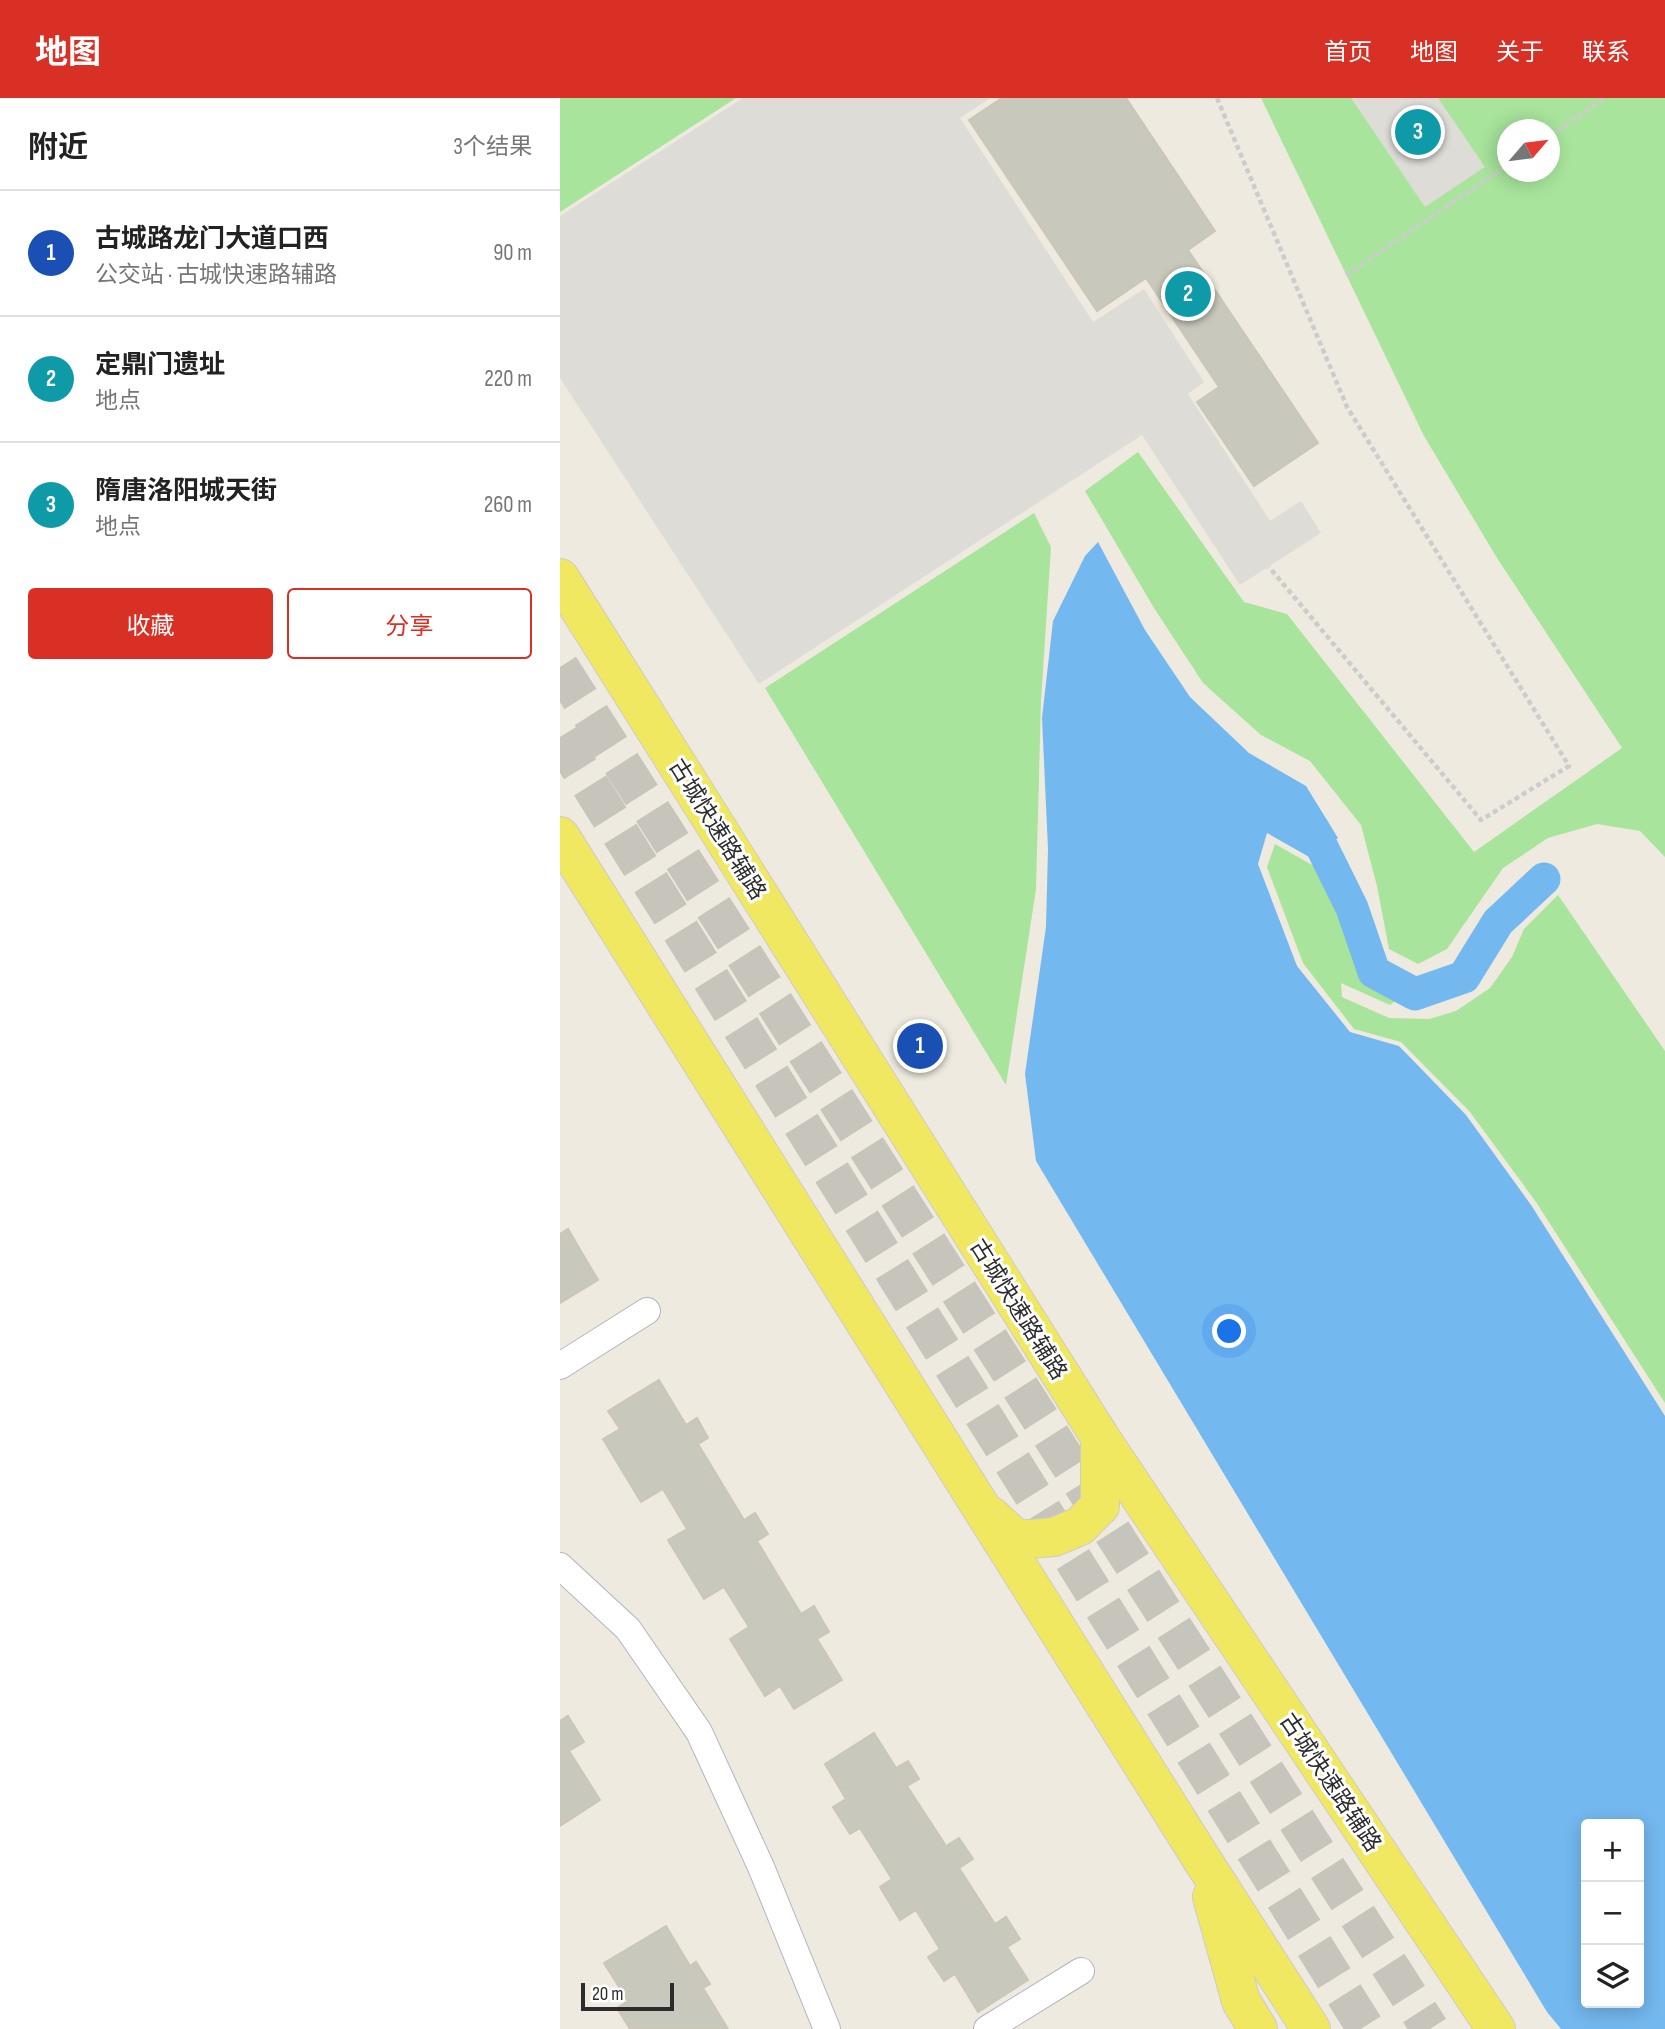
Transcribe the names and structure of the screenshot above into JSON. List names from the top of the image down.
{
  "streets": {
    "main road": ["古城快速路辅路"]
  },
  "scale_bar": "20 m",
  "north": "top right",
  "page": {
    "header": "地图",
    "nav": [
      "首页",
      "地图",
      "关于",
      "联系"
    ],
    "heading": ["附近", "3个结果"],
    "pins": ["3", "2", "1"],
    "list": [
      {
        "mark": "1",
        "name": "古城路龙门大道口西",
        "note": "公交站 · 古城快速路辅路",
        "value": "90 m"
      },
      {
        "mark": "2",
        "name": "定鼎门遗址",
        "note": "地点",
        "value": "220 m"
      },
      {
        "mark": "3",
        "name": "隋唐洛阳城天街",
        "note": "地点",
        "value": "260 m"
      }
    ],
    "buttons": ["收藏", "分享"],
    "map_buttons": ["+", "−"],
    "scale": "20 m"
  }
}
